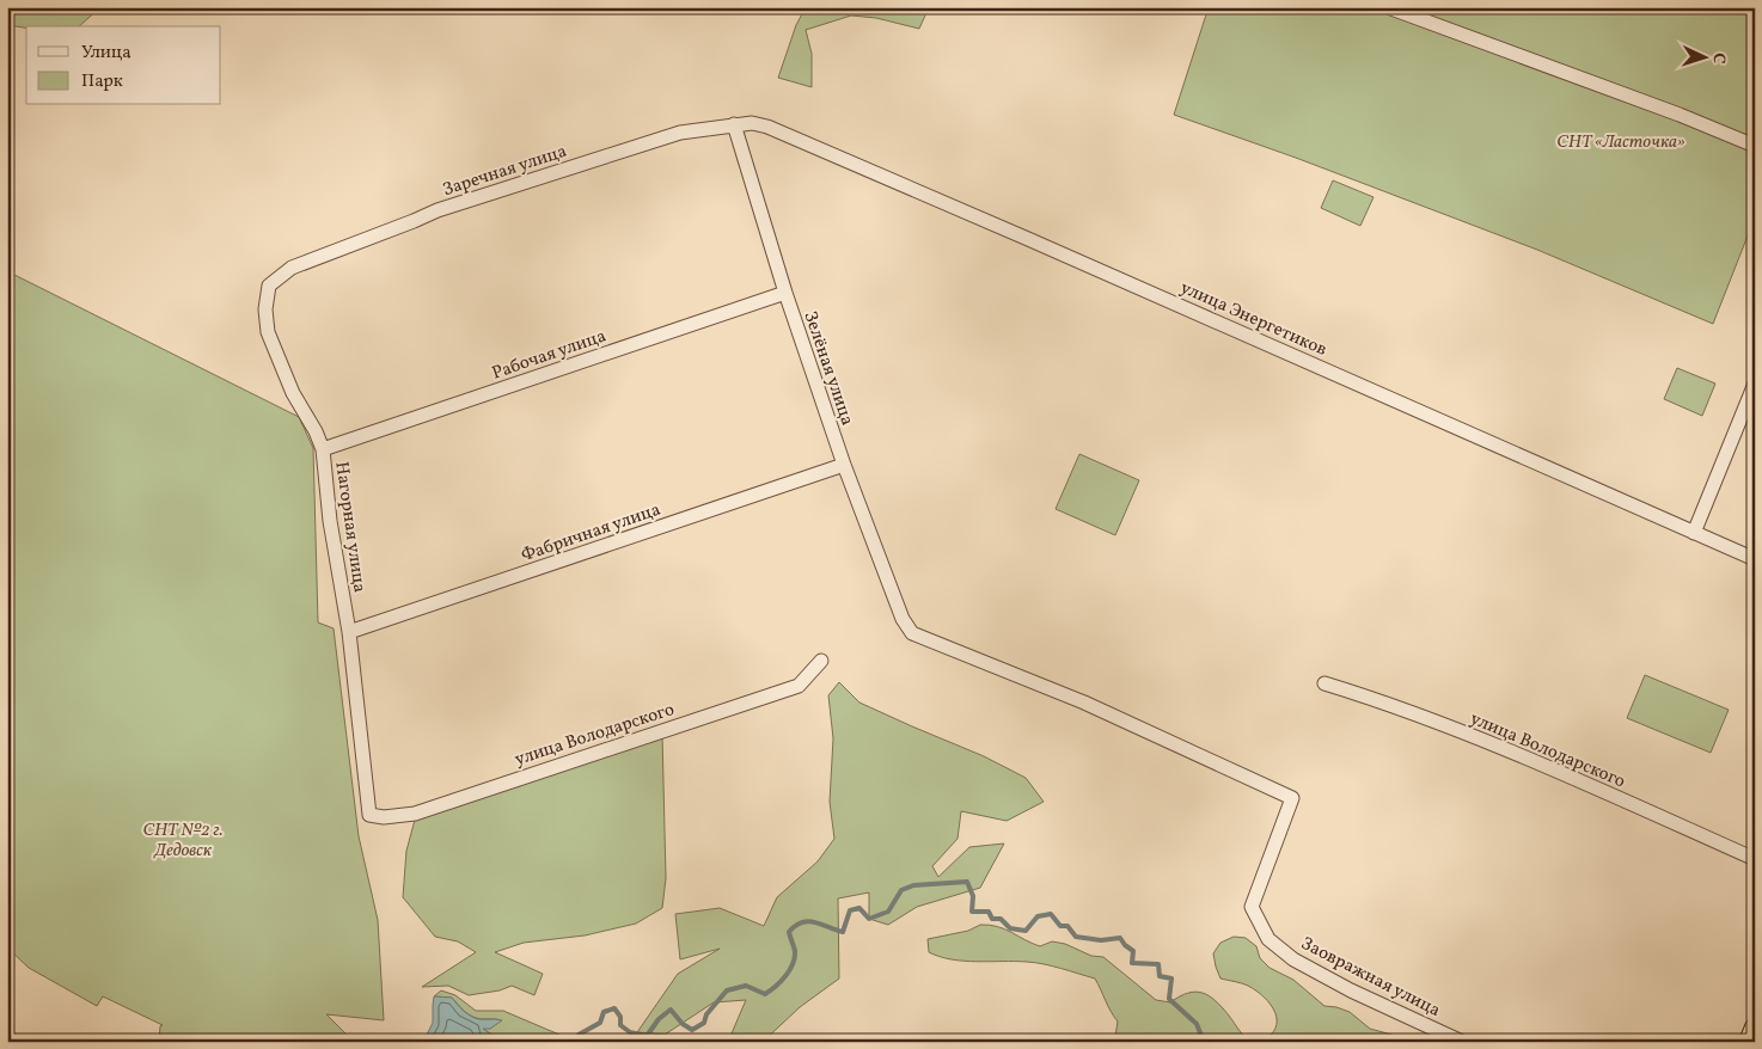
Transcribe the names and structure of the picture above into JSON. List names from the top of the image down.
{
  "streets": {
    "street": [
      "Заречная улица",
      "улица Энергетиков",
      "Рабочая улица",
      "Зелёная улица",
      "Нагорная улица",
      "Фабричная улица",
      "улица Володарского",
      "Заовражная улица"
    ]
  },
  "crossings": [
    ["Заречная улица", "улица Энергетиков"],
    ["Заречная улица", "Зелёная улица"],
    ["Заречная улица", "Нагорная улица"],
    ["улица Энергетиков", "Зелёная улица"],
    ["Рабочая улица", "Зелёная улица"],
    ["Рабочая улица", "Нагорная улица"],
    ["Зелёная улица", "Фабричная улица"],
    ["Зелёная улица", "Заовражная улица"],
    ["Нагорная улица", "Фабричная улица"],
    ["Нагорная улица", "улица Володарского"]
  ],
  "parks": ["СНТ «Ласточка»", "СНТ №2 г. Дедовск"],
  "legend": ["Улица", "Парк"],
  "north": "right"
}
